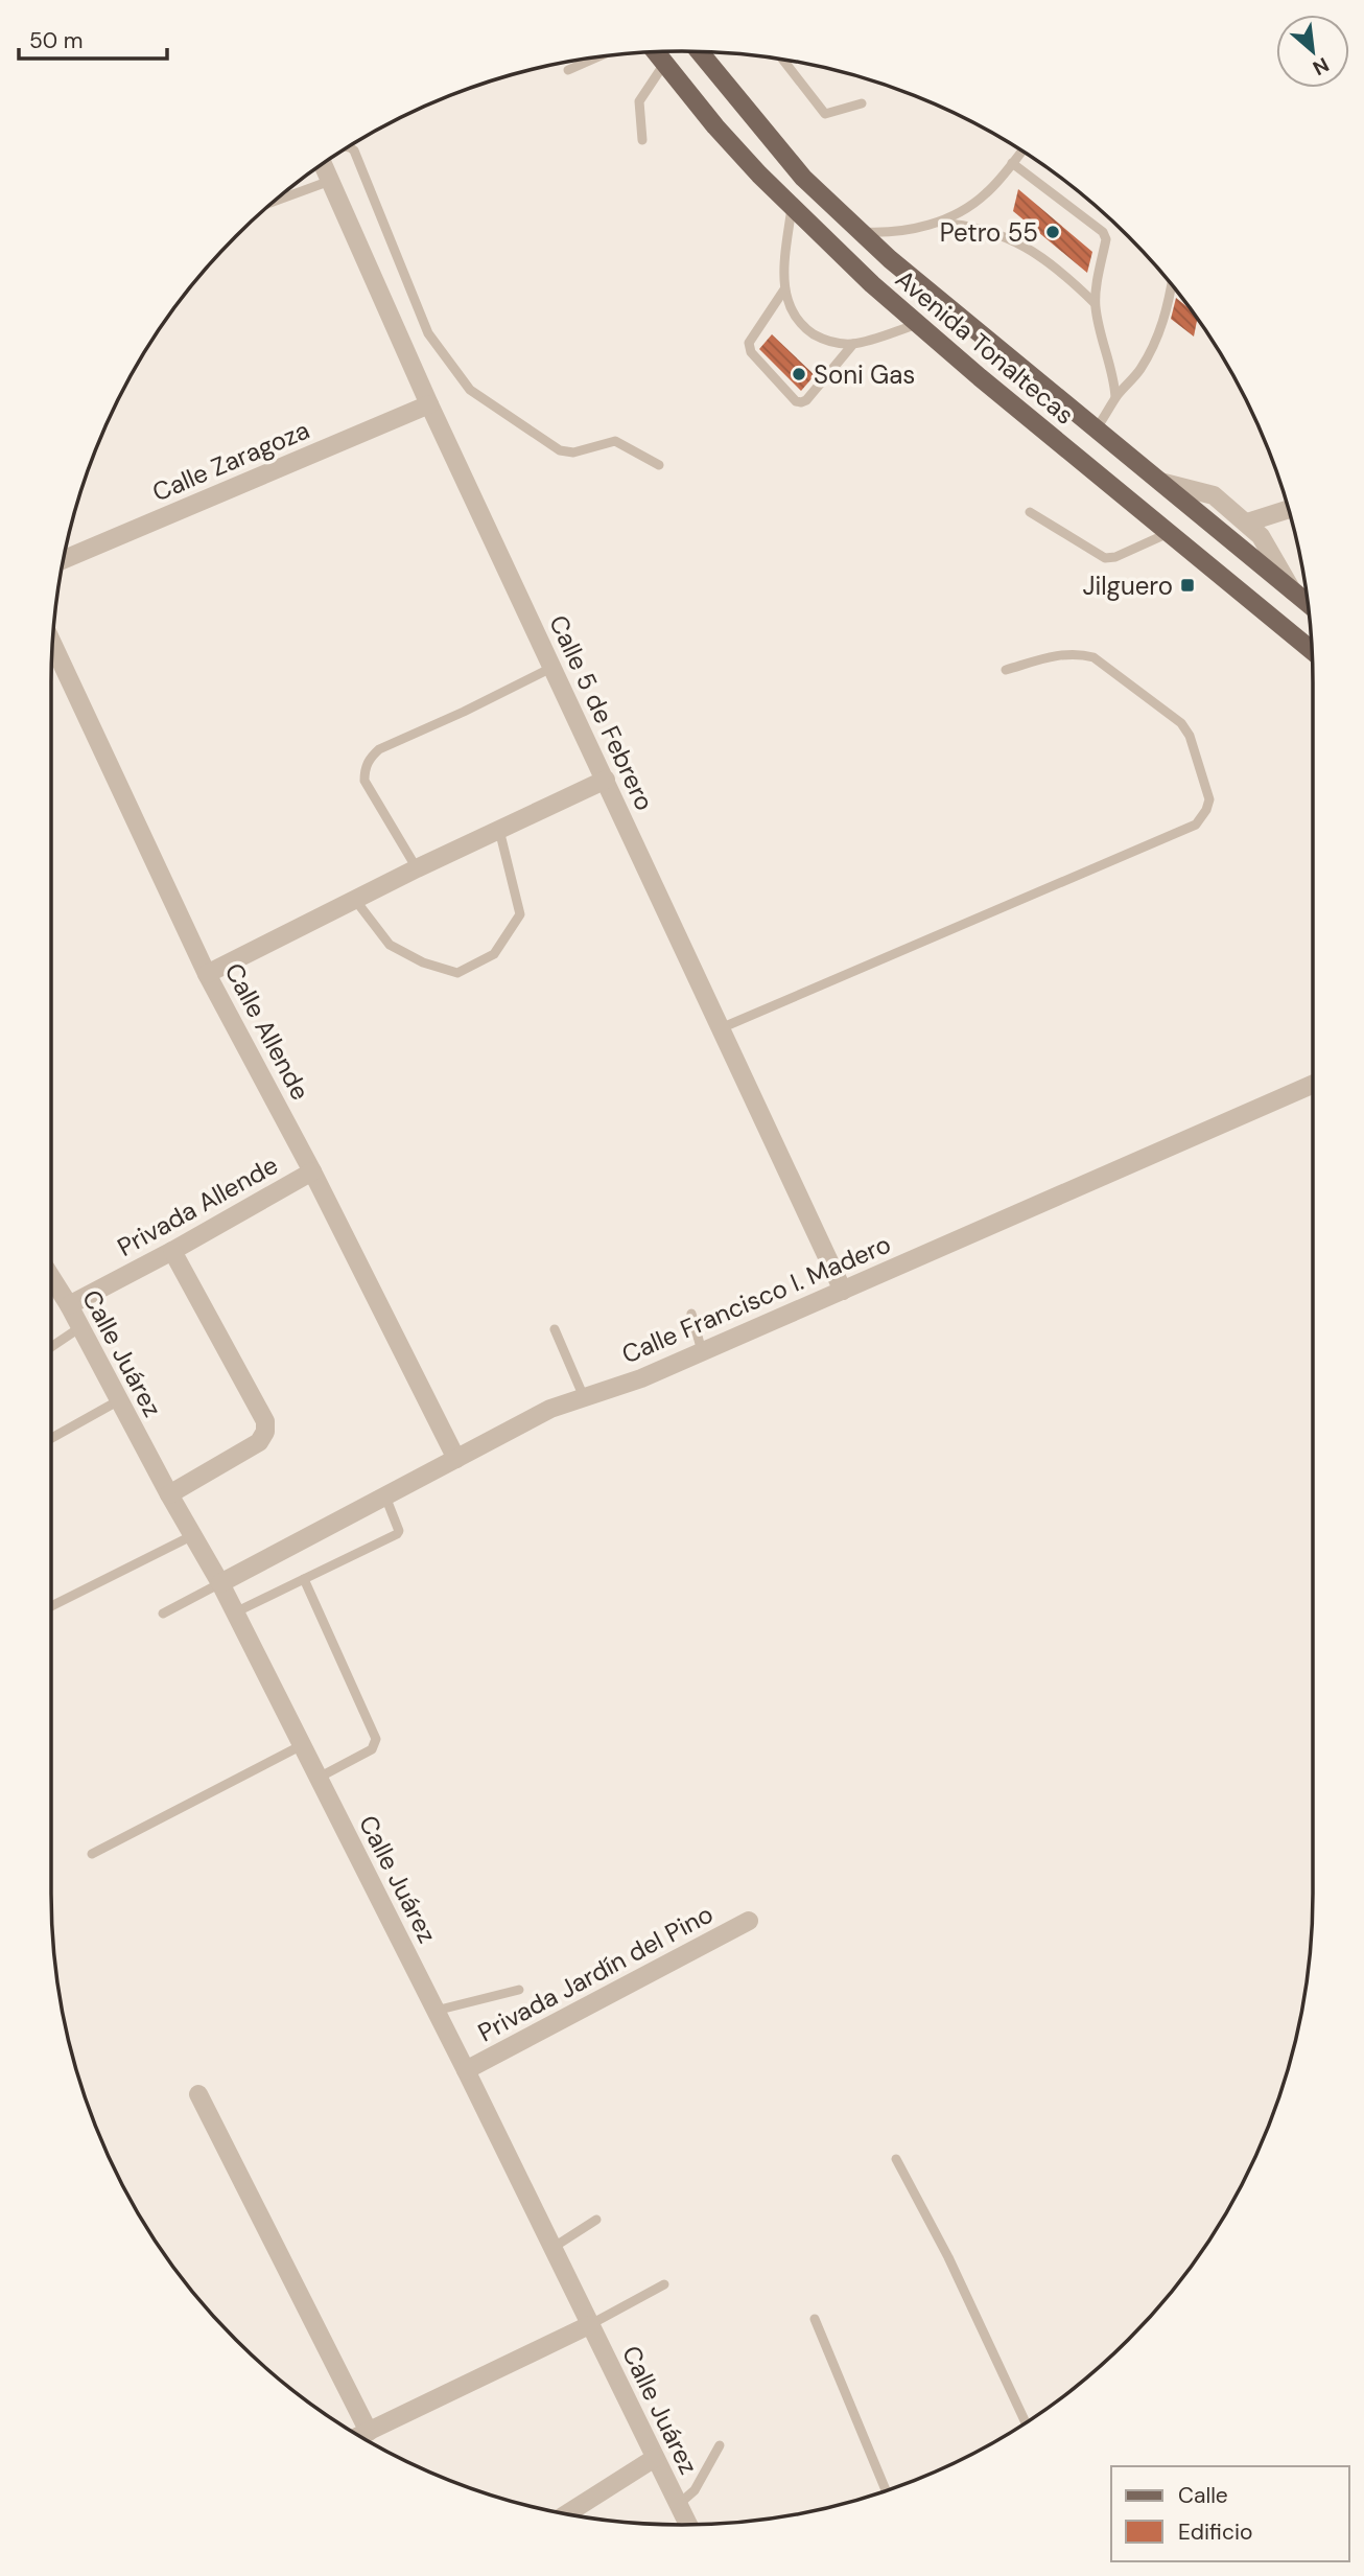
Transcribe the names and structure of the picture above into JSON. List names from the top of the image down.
{
  "streets": {
    "main road": ["Avenida Tonaltecas"],
    "street": [
      "Calle Zaragoza",
      "Calle 5 de Febrero",
      "Calle Allende",
      "Privada Allende",
      "Calle Francisco I. Madero",
      "Calle Juárez",
      "Privada Jardín del Pino"
    ]
  },
  "crossings": [
    ["Calle Zaragoza", "Calle 5 de Febrero"],
    ["Calle 5 de Febrero", "Calle Francisco I. Madero"],
    ["Calle Allende", "Privada Allende"],
    ["Calle Allende", "Calle Francisco I. Madero"],
    ["Privada Allende", "Calle Juárez"],
    ["Calle Francisco I. Madero", "Calle Juárez"],
    ["Calle Juárez", "Privada Jardín del Pino"]
  ],
  "places": {
    "other": ["Petro 55", "Soni Gas"],
    "transit": ["Jilguero"]
  },
  "legend": ["Calle", "Edificio"],
  "scale_bar": "50 m",
  "north": "bottom right"
}
